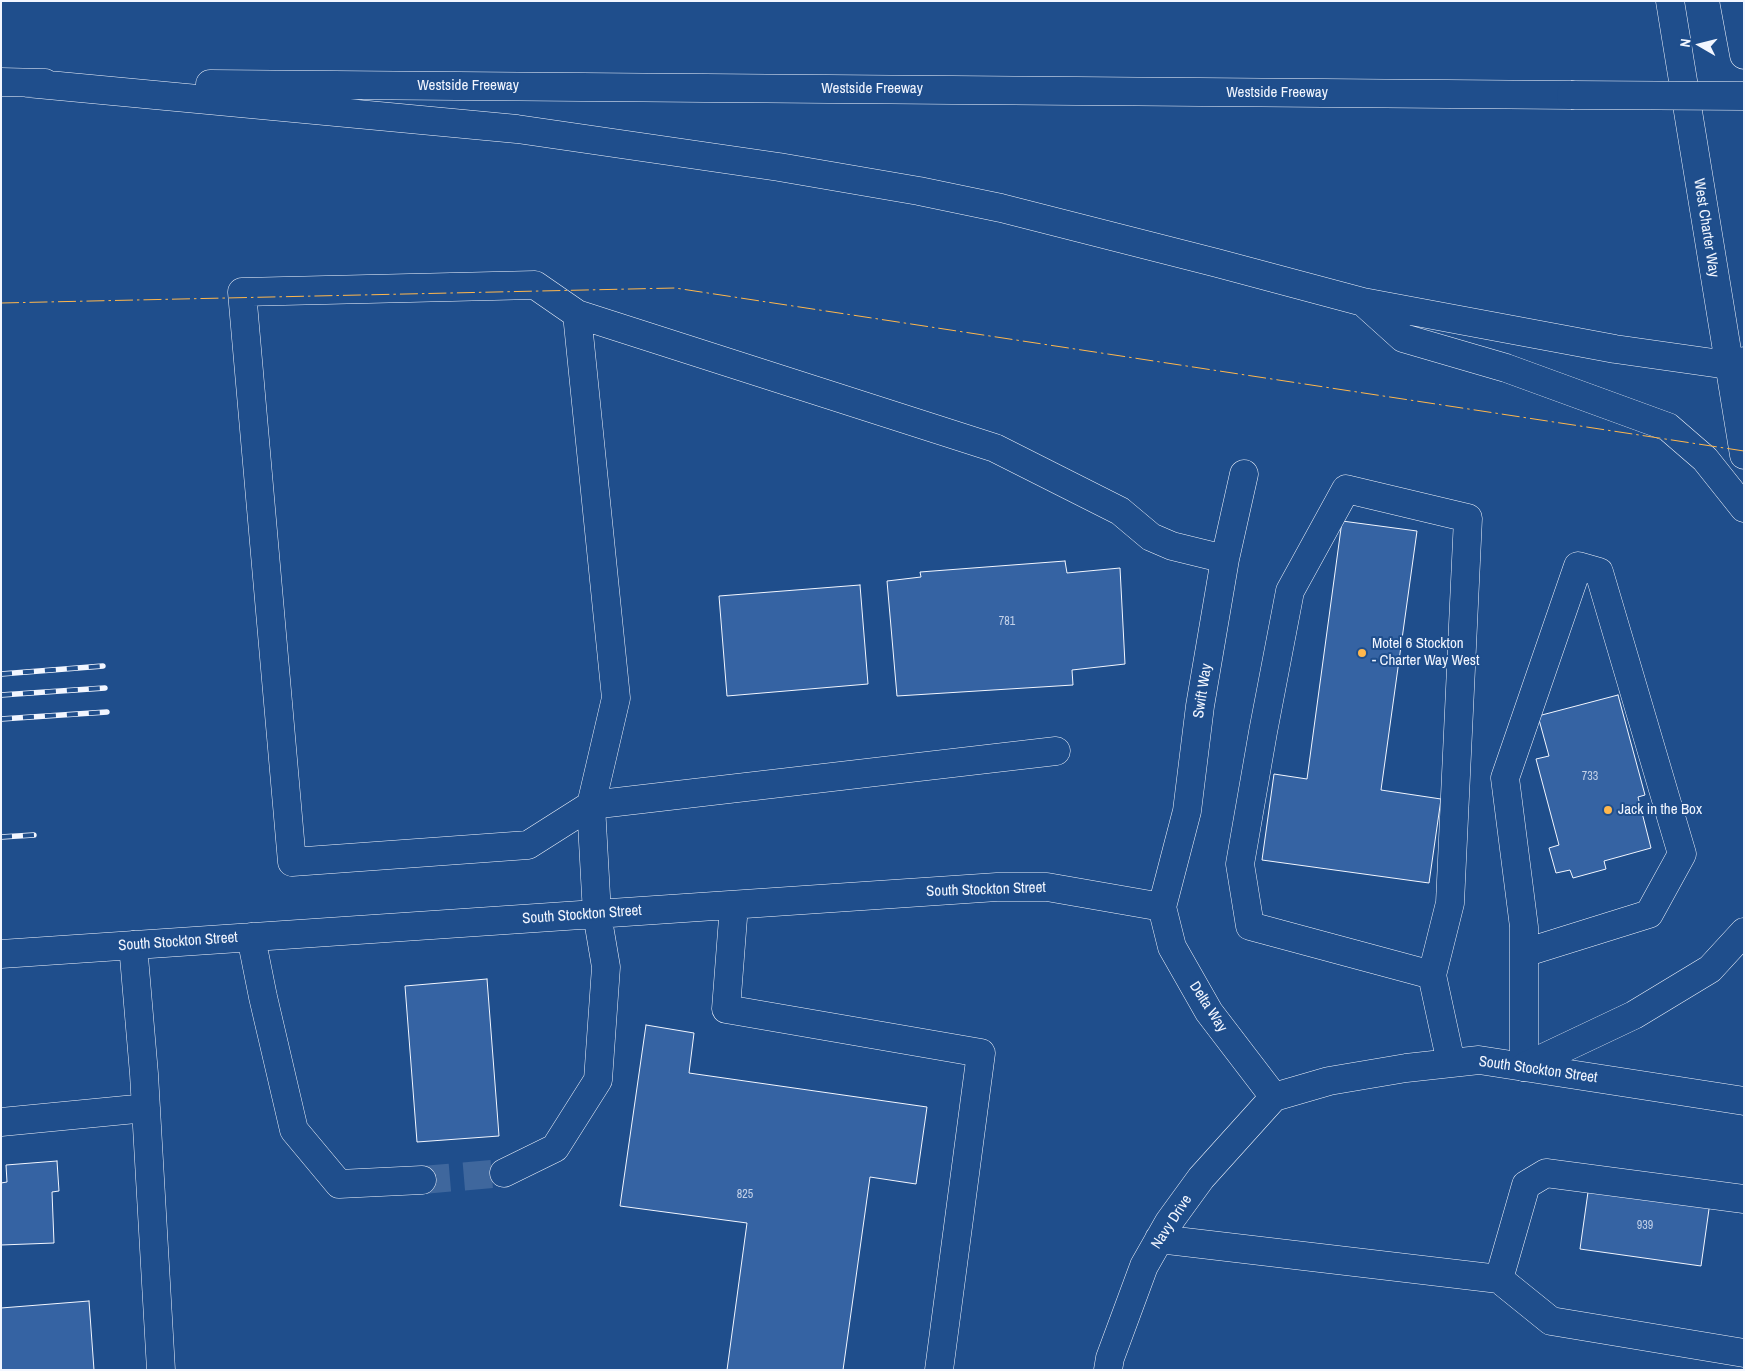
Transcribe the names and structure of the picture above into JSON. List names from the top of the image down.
{
  "streets": {
    "main road": [
      "Westside Freeway",
      "West Charter Way",
      "Swift Way",
      "South Stockton Street",
      "Delta Way",
      "Navy Drive"
    ]
  },
  "crossings": [
    ["Swift Way", "South Stockton Street"],
    ["Swift Way", "Delta Way"],
    ["South Stockton Street", "Delta Way"],
    ["South Stockton Street", "Navy Drive"],
    ["Delta Way", "Navy Drive"]
  ],
  "places": ["Motel 6 Stockton - Charter Way West", "Jack in the Box"],
  "house_numbers": [
    "781",
    "733",
    "825",
    "939"
  ],
  "north": "left"
}
